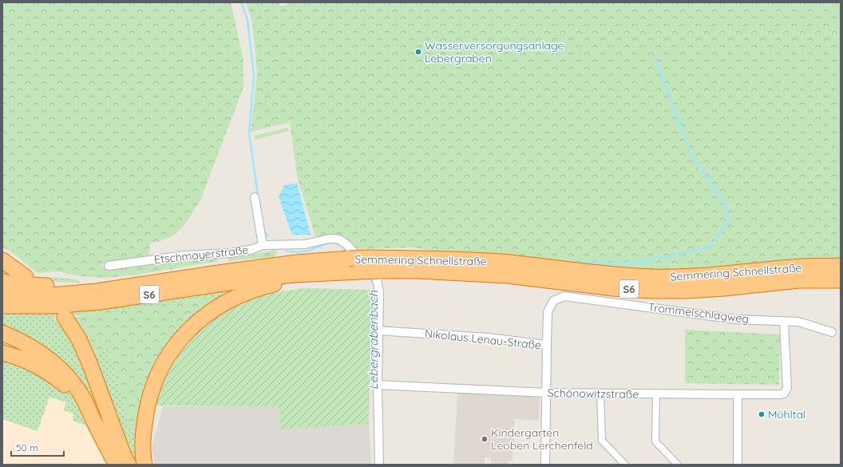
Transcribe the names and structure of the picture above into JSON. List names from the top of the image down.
{
  "streets": {
    "highway": ["Semmering Schnellstraße", "S6"],
    "street": [
      "Etschmayerstraße",
      "Trommelschlagweg",
      "Nikolaus Lenau-Straße",
      "Schönowitzstraße"
    ]
  },
  "crossings": [
    ["Etschmayerstraße", "Nikolaus Lenau-Straße"],
    ["Etschmayerstraße", "Schönowitzstraße"],
    ["Trommelschlagweg", "Nikolaus Lenau-Straße"],
    ["Trommelschlagweg", "Schönowitzstraße"],
    ["Nikolaus Lenau-Straße", "Schönowitzstraße"]
  ],
  "water": ["Lebergrabenbach"],
  "places": ["Wasserversorgungsanlage Lebergraben", "Mühltal", "Kindergarten Leoben Lerchenfeld"],
  "scale_bar": "50 m"
}
